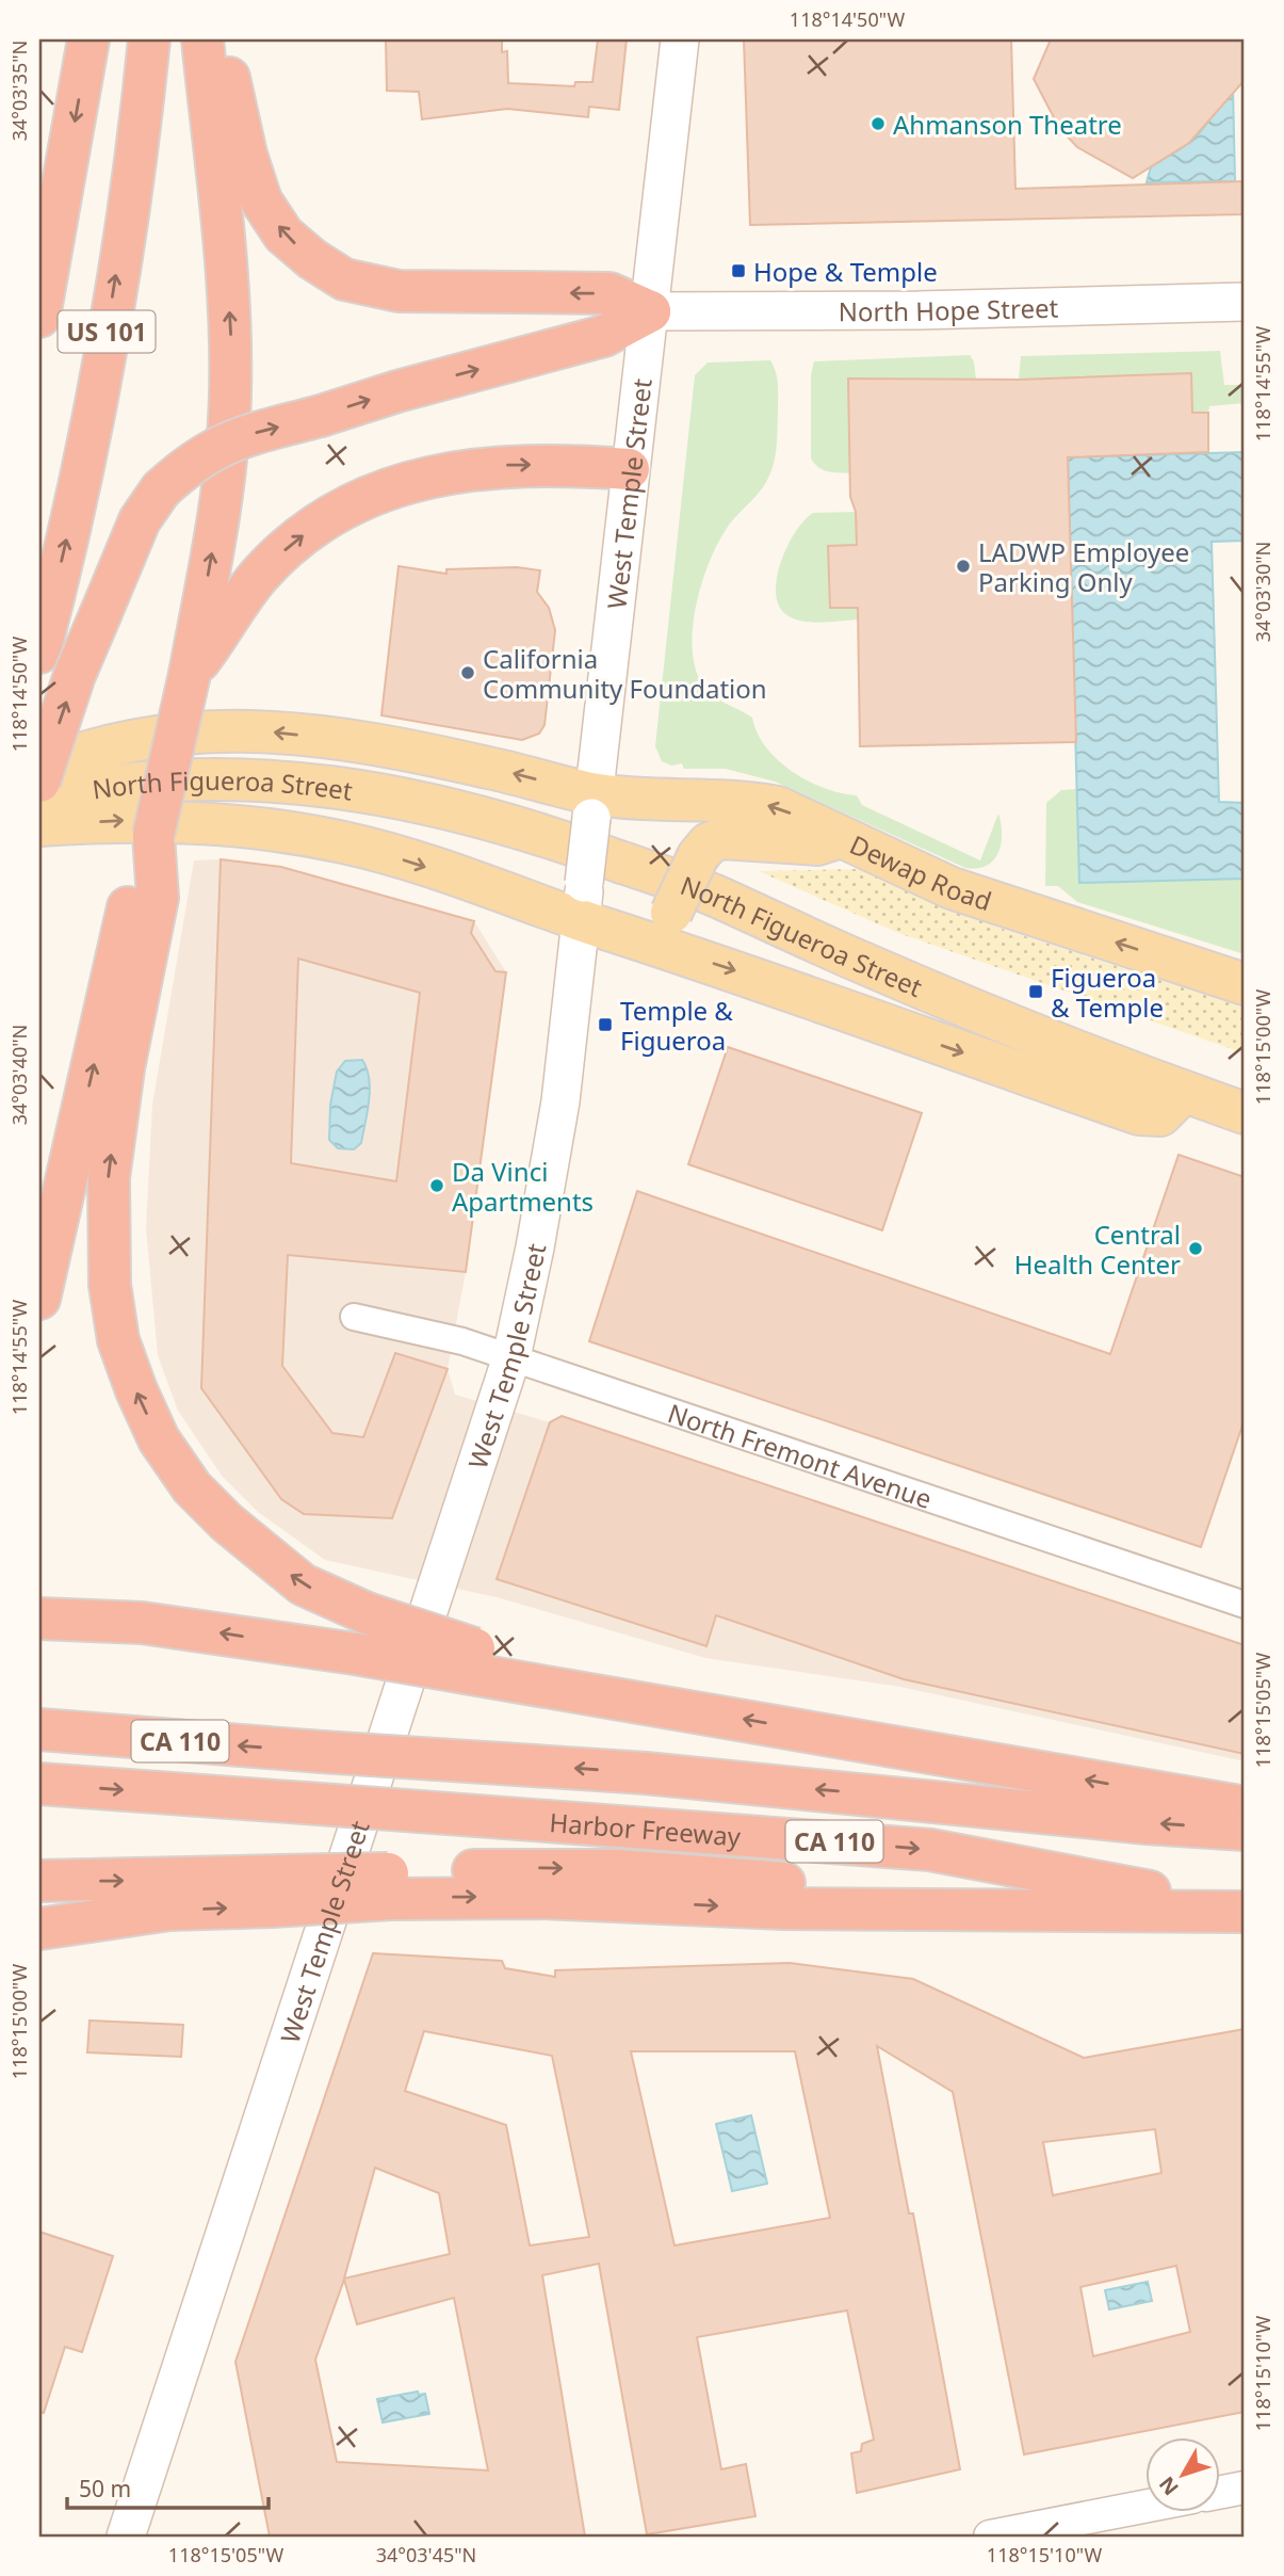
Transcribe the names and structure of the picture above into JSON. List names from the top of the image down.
{
  "streets": {
    "highway": ["US 101", "CA 110", "Harbor Freeway"],
    "main road": [
      "North Hope Street",
      "West Temple Street",
      "North Figueroa Street",
      "Dewap Road"
    ],
    "street": ["North Fremont Avenue"]
  },
  "crossings": [
    ["North Hope Street", "West Temple Street"],
    ["West Temple Street", "Dewap Road"],
    ["West Temple Street", "North Fremont Avenue"]
  ],
  "places": {
    "other": [
      "Ahmanson Theatre",
      "LADWP Employee Parking Only",
      "California Community Foundation",
      "Da Vinci Apartments",
      "Central Health Center"
    ],
    "transit": ["Hope & Temple", "Figueroa & Temple", "Temple & Figueroa"]
  },
  "scale_bar": "50 m",
  "north": "bottom left",
  "coordinates": [
    "118°14'50\"W",
    "34°03'35\"N",
    "118°14'55\"W",
    "34°03'30\"N",
    "118°15'00\"W",
    "34°03'40\"N",
    "118°15'05\"W",
    "118°15'10\"W",
    "34°03'45\"N"
  ]
}
